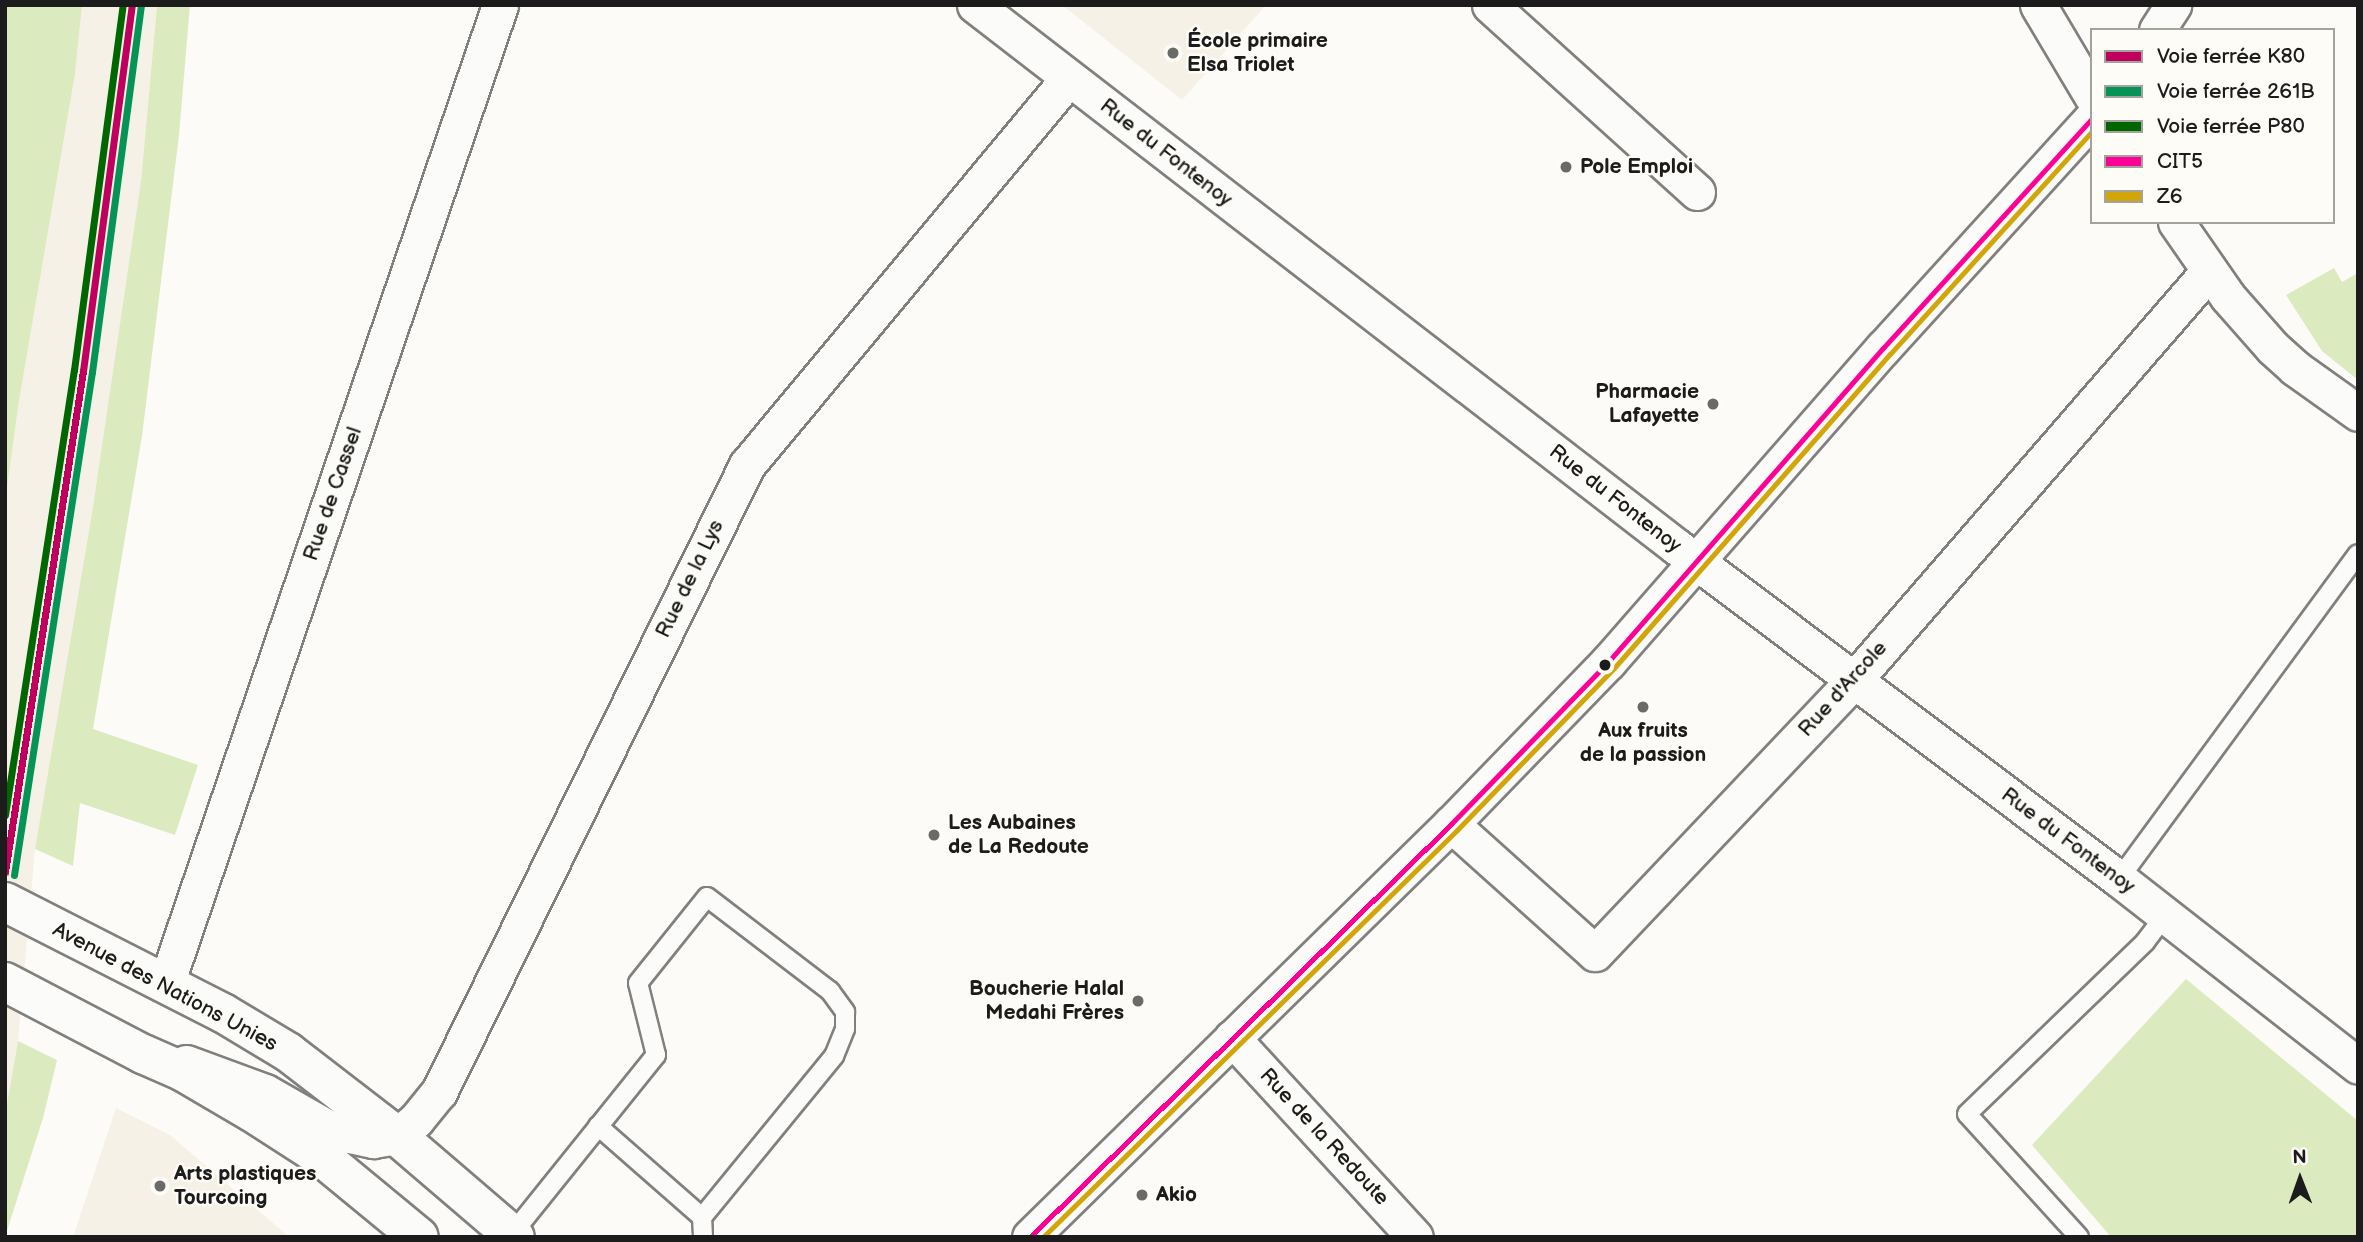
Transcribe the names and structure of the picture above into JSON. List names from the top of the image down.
{
  "streets": {
    "main road": ["Avenue des Nations Unies"],
    "street": [
      "Rue du Fontenoy",
      "Rue de Cassel",
      "Rue de la Lys",
      "Rue d'Arcole",
      "Rue de la Redoute"
    ]
  },
  "crossings": [
    ["Rue du Fontenoy", "Rue de la Lys"],
    ["Rue du Fontenoy", "Rue d'Arcole"],
    ["Rue de Cassel", "Avenue des Nations Unies"],
    ["Rue de la Lys", "Avenue des Nations Unies"]
  ],
  "places": [
    "École primaire Elsa Triolet",
    "Pole Emploi",
    "Pharmacie Lafayette",
    "Aux fruits de la passion",
    "Les Aubaines de La Redoute",
    "Boucherie Halal Medahi Frères",
    "Arts plastiques Tourcoing",
    "Akio"
  ],
  "lines": [
    "rail line K80",
    "rail line P80",
    "rail line 261B",
    "transit line CIT5",
    "transit line Z6"
  ],
  "legend": [
    "Voie ferrée K80",
    "Voie ferrée 261B",
    "Voie ferrée P80",
    "CIT5",
    "Z6"
  ],
  "north": "top"
}
